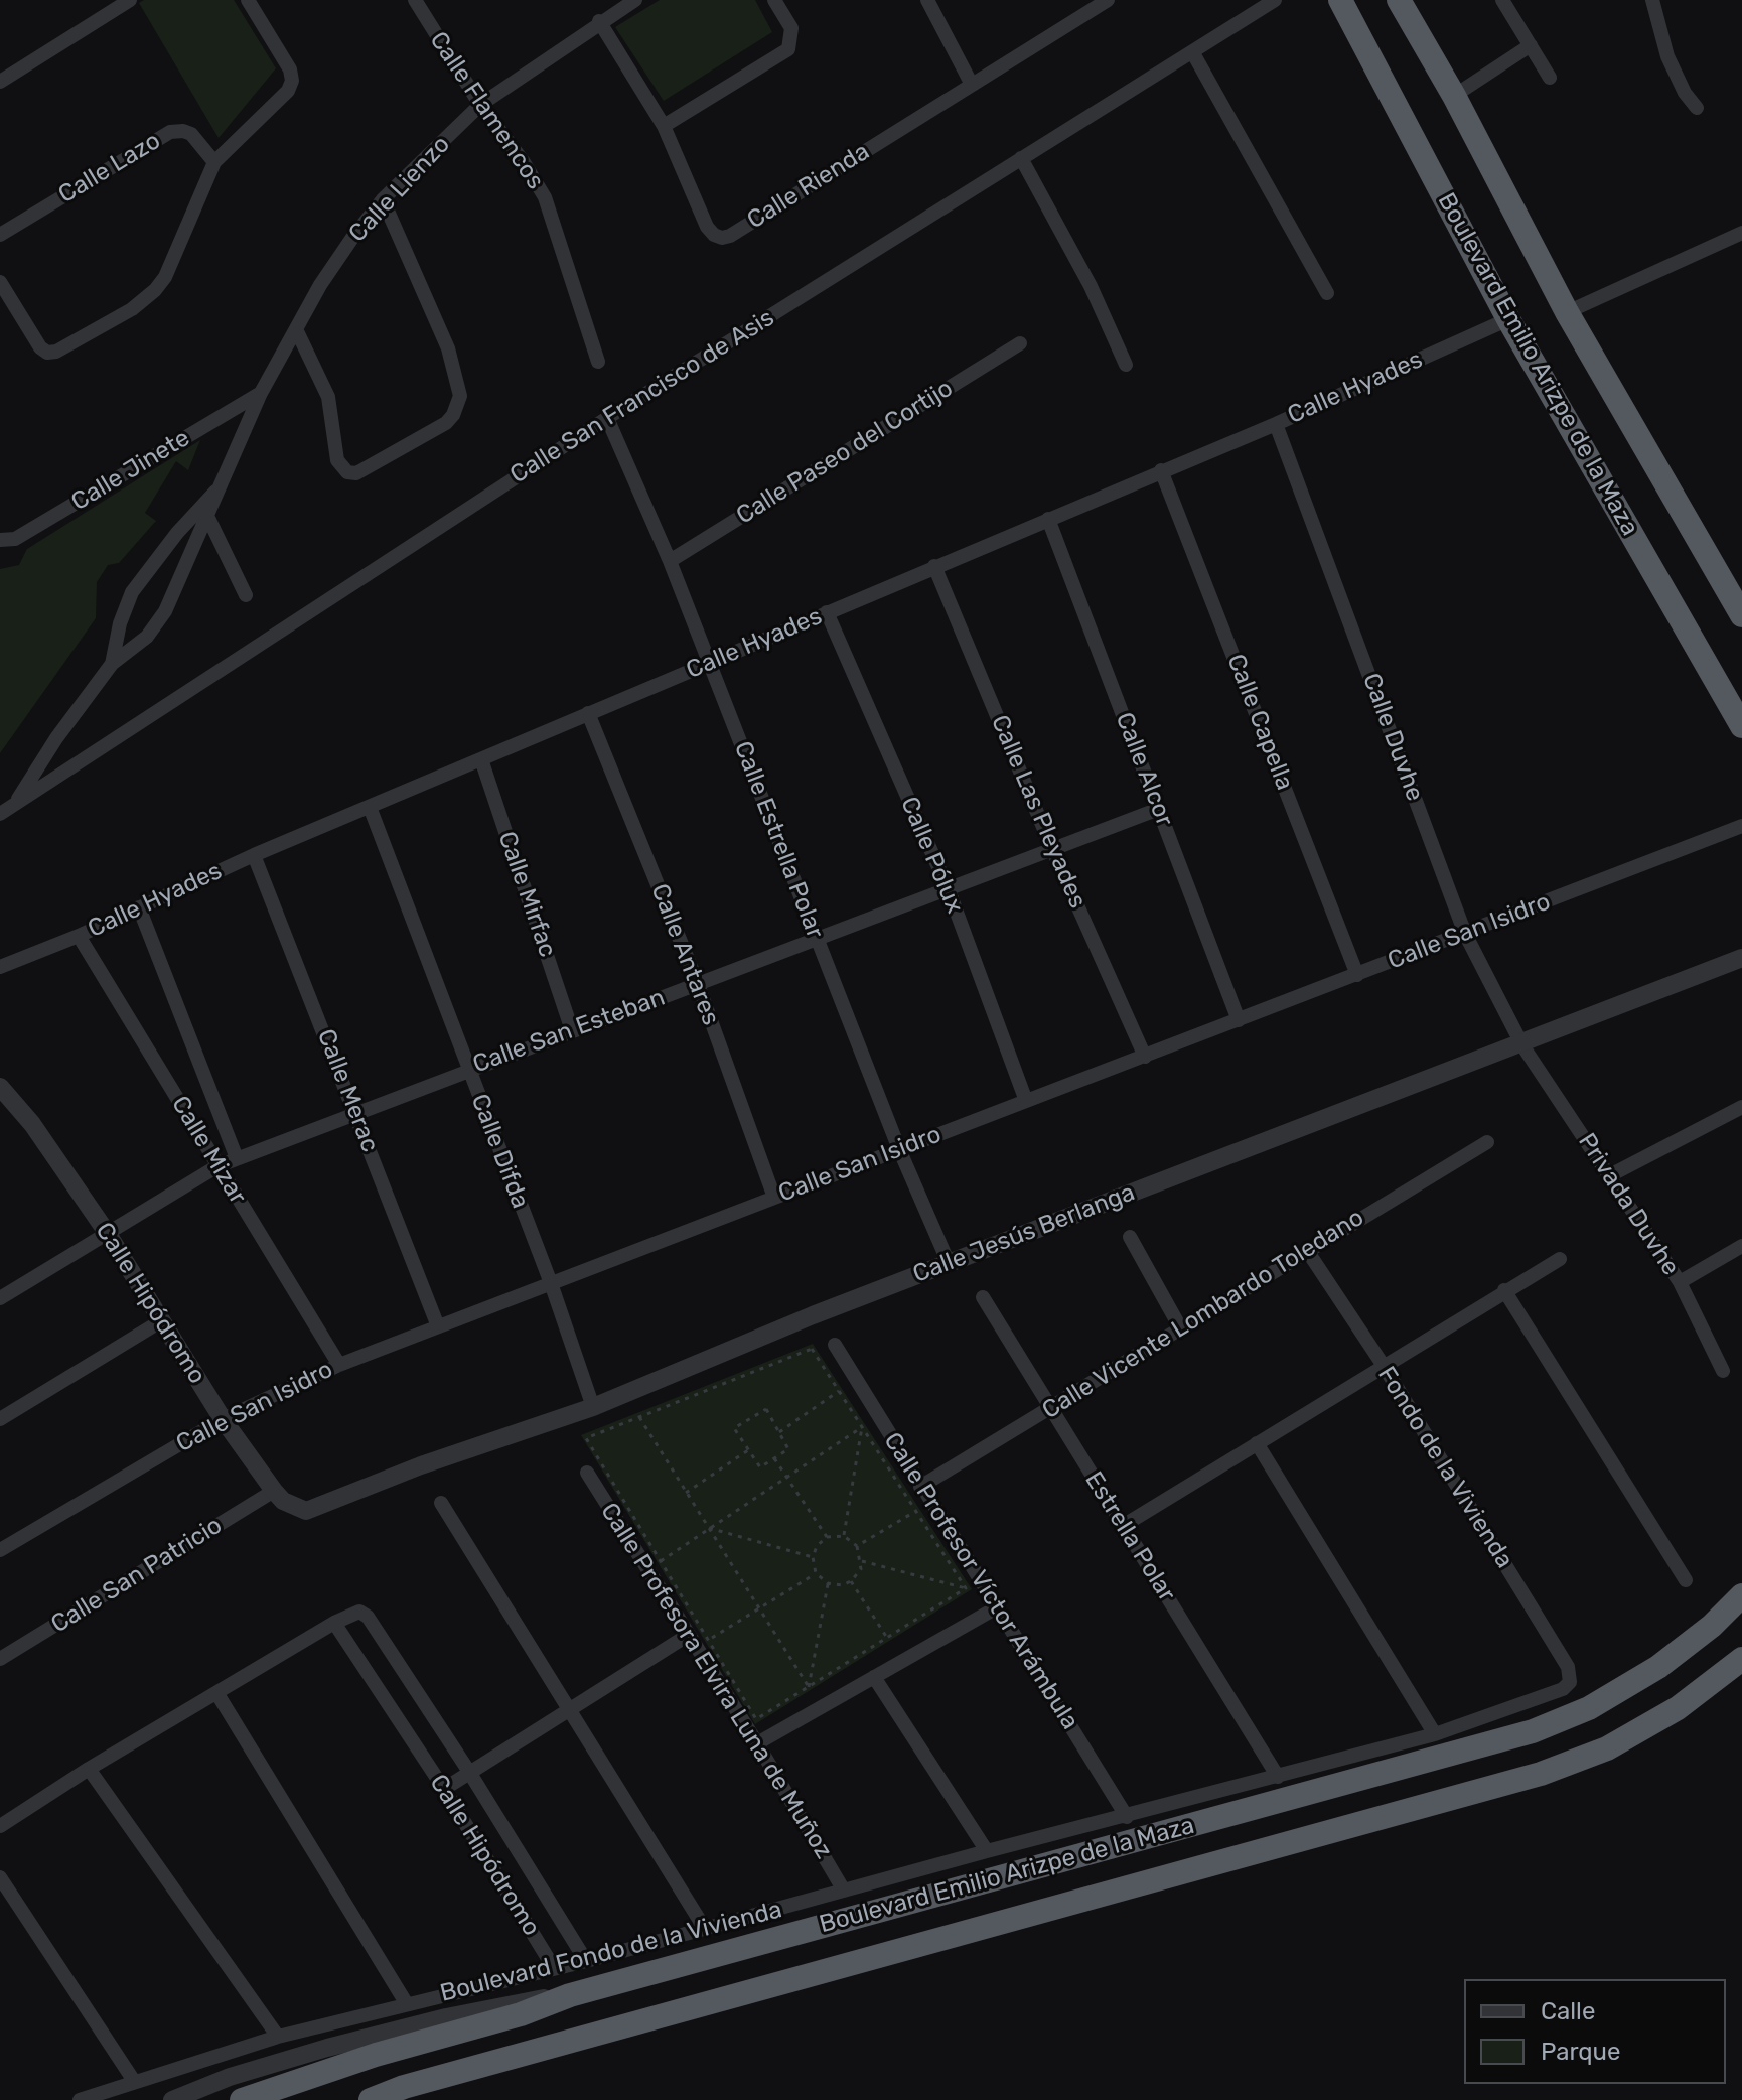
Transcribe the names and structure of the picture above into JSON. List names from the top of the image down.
{
  "streets": {
    "highway": ["Boulevard Emilio Arizpe de la Maza"],
    "street": [
      "Calle Flamencos",
      "Calle Lazo",
      "Calle Rienda",
      "Calle Lienzo",
      "Calle Hyades",
      "Calle San Francisco de Asis",
      "Calle Paseo del Cortijo",
      "Calle Jinete",
      "Calle Capella",
      "Calle Duvhe",
      "Calle Alcor",
      "Calle Las Pleyades",
      "Calle Estrella Polar",
      "Calle Pólux",
      "Calle Mirfac",
      "Calle San Isidro",
      "Calle Antares",
      "Calle San Esteban",
      "Calle Merac",
      "Calle Mizar",
      "Calle Difda",
      "Privada Duvhe",
      "Calle Jesús Berlanga",
      "Calle Hipódromo",
      "Calle Vicente Lombardo Toledano",
      "Fondo de la Vivienda",
      "Estrella Polar",
      "Calle San Patricio",
      "Calle Profesor Víctor Arámbula",
      "Calle Profesora Elvira Luna de Muñoz",
      "Boulevard Fondo de la Vivienda"
    ]
  },
  "crossings": [
    ["Calle Flamencos", "Calle Lienzo"],
    ["Calle Rienda", "Calle Lienzo"],
    ["Calle Lienzo", "Calle San Francisco de Asis"],
    ["Calle Lienzo", "Calle Jinete"],
    ["Boulevard Emilio Arizpe de la Maza", "Calle Hyades"],
    ["Calle Hyades", "Calle Capella"],
    ["Calle Hyades", "Calle Duvhe"],
    ["Calle Hyades", "Calle Alcor"],
    ["Calle Hyades", "Calle Las Pleyades"],
    ["Calle Hyades", "Calle Estrella Polar"],
    ["Calle Hyades", "Calle Pólux"],
    ["Calle Hyades", "Calle Mirfac"],
    ["Calle Hyades", "Calle Antares"],
    ["Calle Hyades", "Calle Merac"],
    ["Calle Hyades", "Calle Mizar"],
    ["Calle Hyades", "Calle Difda"],
    ["Calle San Francisco de Asis", "Calle Estrella Polar"],
    ["Calle Paseo del Cortijo", "Calle Estrella Polar"],
    ["Calle Capella", "Calle San Isidro"],
    ["Calle Duvhe", "Calle San Isidro"],
    ["Calle Duvhe", "Privada Duvhe"],
    ["Calle Duvhe", "Calle Jesús Berlanga"],
    ["Calle Alcor", "Calle San Isidro"],
    ["Calle Alcor", "Calle San Esteban"],
    ["Calle Las Pleyades", "Calle San Isidro"],
    ["Calle Las Pleyades", "Calle San Esteban"],
    ["Calle Estrella Polar", "Calle San Isidro"],
    ["Calle Estrella Polar", "Calle San Esteban"],
    ["Calle Estrella Polar", "Calle Jesús Berlanga"],
    ["Calle Pólux", "Calle San Isidro"],
    ["Calle Pólux", "Calle San Esteban"],
    ["Calle Mirfac", "Calle San Esteban"],
    ["Calle San Isidro", "Calle Antares"],
    ["Calle San Isidro", "Calle Merac"],
    ["Calle San Isidro", "Calle Mizar"],
    ["Calle San Isidro", "Calle Difda"],
    ["Calle San Isidro", "Calle Hipódromo"],
    ["Calle Antares", "Calle San Esteban"],
    ["Calle San Esteban", "Calle Merac"],
    ["Calle San Esteban", "Calle Mizar"],
    ["Calle San Esteban", "Calle Difda"],
    ["Calle San Esteban", "Calle Hipódromo"],
    ["Calle Difda", "Calle Jesús Berlanga"],
    ["Privada Duvhe", "Calle Jesús Berlanga"],
    ["Calle Jesús Berlanga", "Calle Hipódromo"],
    ["Calle Hipódromo", "Calle San Patricio"],
    ["Calle Hipódromo", "Boulevard Fondo de la Vivienda"],
    ["Calle Vicente Lombardo Toledano", "Fondo de la Vivienda"],
    ["Calle Vicente Lombardo Toledano", "Estrella Polar"],
    ["Calle Vicente Lombardo Toledano", "Calle Profesor Víctor Arámbula"],
    ["Fondo de la Vivienda", "Boulevard Fondo de la Vivienda"],
    ["Estrella Polar", "Boulevard Fondo de la Vivienda"],
    ["Calle Profesor Víctor Arámbula", "Boulevard Fondo de la Vivienda"],
    ["Calle Profesora Elvira Luna de Muñoz", "Boulevard Fondo de la Vivienda"]
  ],
  "legend": ["Calle", "Parque"]
}
